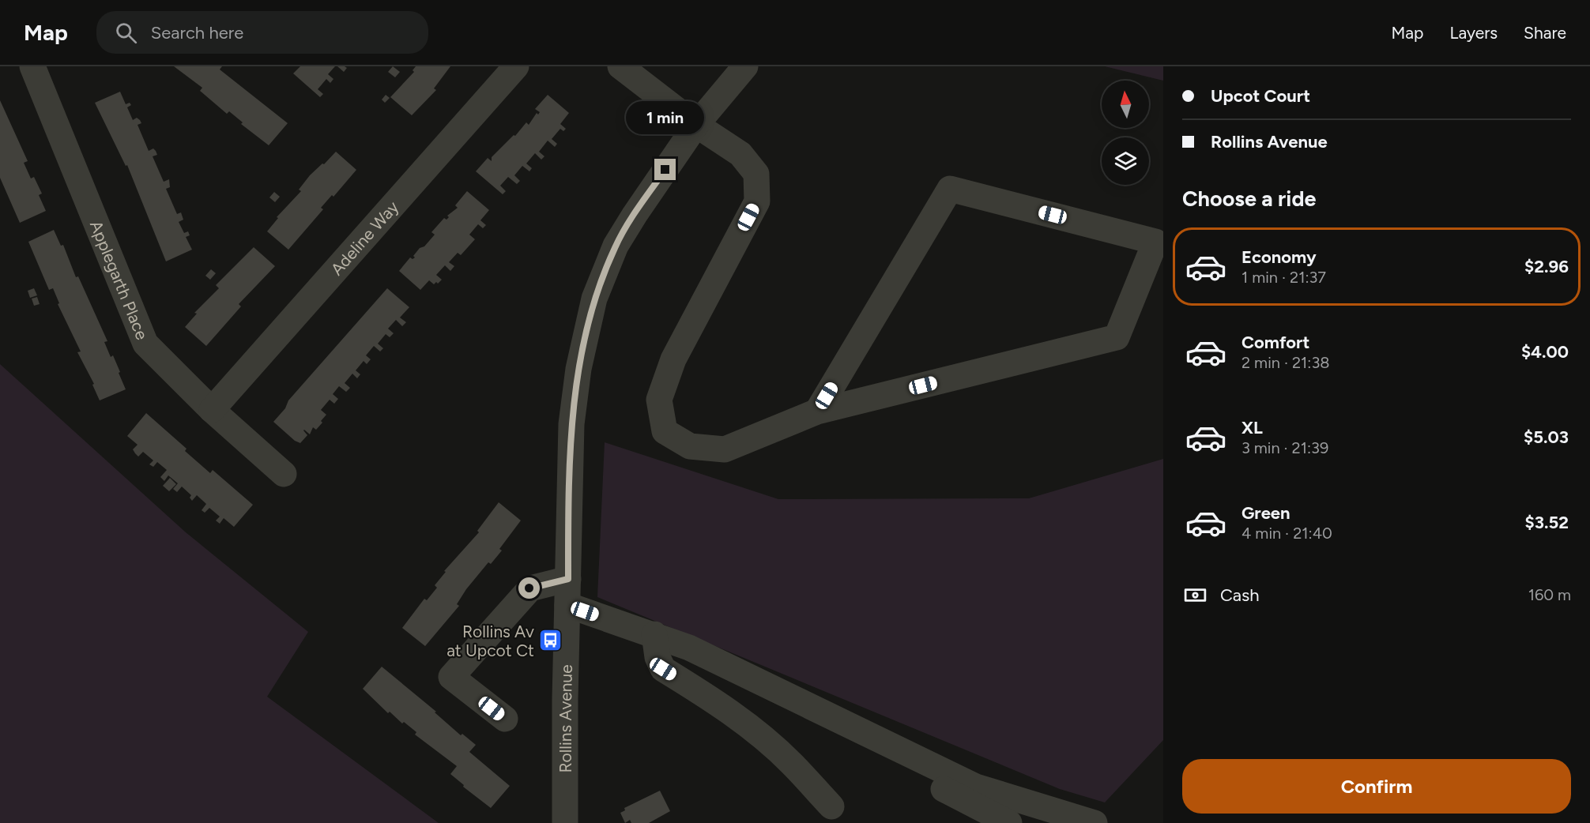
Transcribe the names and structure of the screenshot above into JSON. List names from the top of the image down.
{
  "streets": {
    "street": ["Adeline Way", "Applegarth Place", "Rollins Avenue"]
  },
  "crossings": [
    ["Adeline Way", "Applegarth Place"]
  ],
  "places": {
    "bus stop": ["Rollins Av at Upcot Ct"]
  },
  "north": "top",
  "page": {
    "header": "Map",
    "search": "Search here",
    "nav": ["Map", "Layers", "Share"],
    "banner": ["Upcot Court", "Rollins Avenue"],
    "bubble": "1 min",
    "heading": "Choose a ride",
    "list": [
      {
        "name": "Economy",
        "note": "1 min · 21:37",
        "value": "$2.96"
      },
      {
        "name": "Comfort",
        "note": "2 min · 21:38",
        "value": "$4.00"
      },
      {
        "name": "XL",
        "note": "3 min · 21:39",
        "value": "$5.03"
      },
      {
        "name": "Green",
        "note": "4 min · 21:40",
        "value": "$3.52"
      }
    ],
    "pay": ["Cash", "160 m"],
    "buttons": "Confirm"
  }
}
